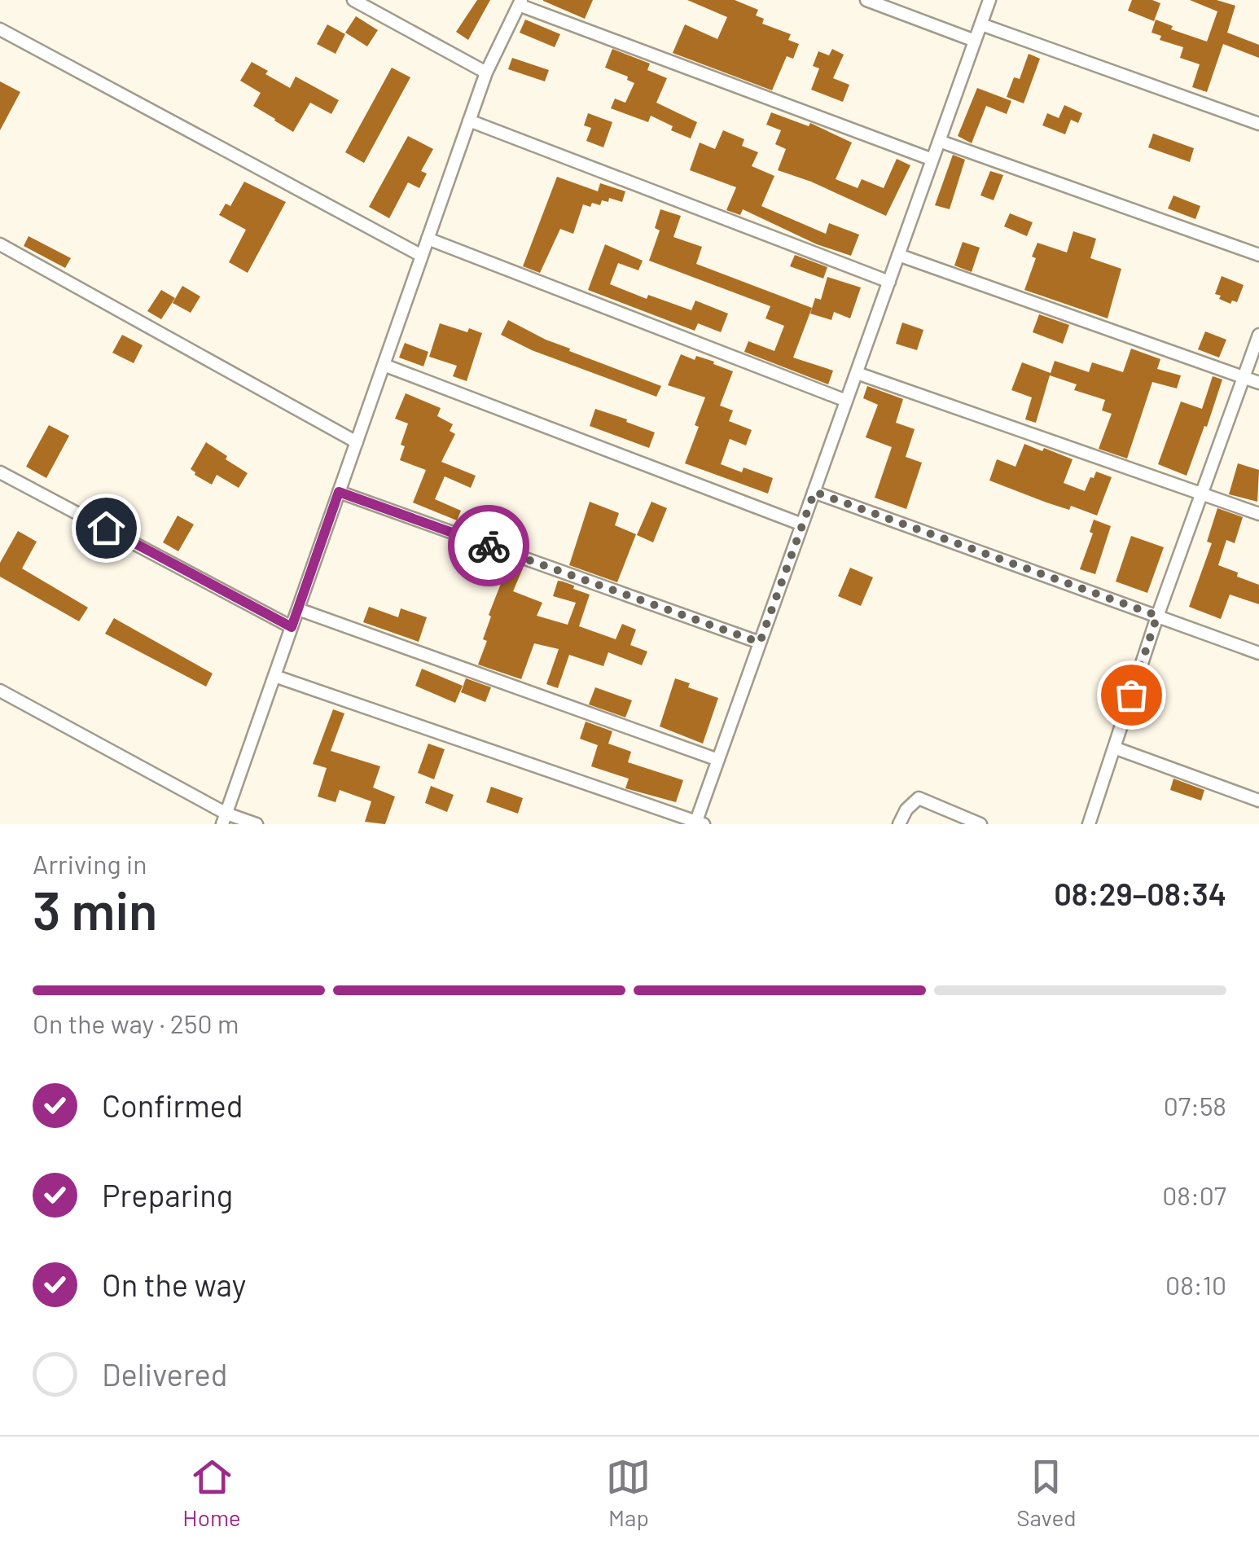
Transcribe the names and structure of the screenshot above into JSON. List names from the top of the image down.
{
  "page": {
    "heading": ["3 min", "Arriving in", "08:29–08:34"],
    "bar": "On the way · 250 m",
    "list": [
      ["Confirmed", "07:58"],
      ["Preparing", "08:07"],
      ["On the way", "08:10"],
      "Delivered"
    ],
    "tabs": ["Home", "Map", "Saved"]
  }
}
